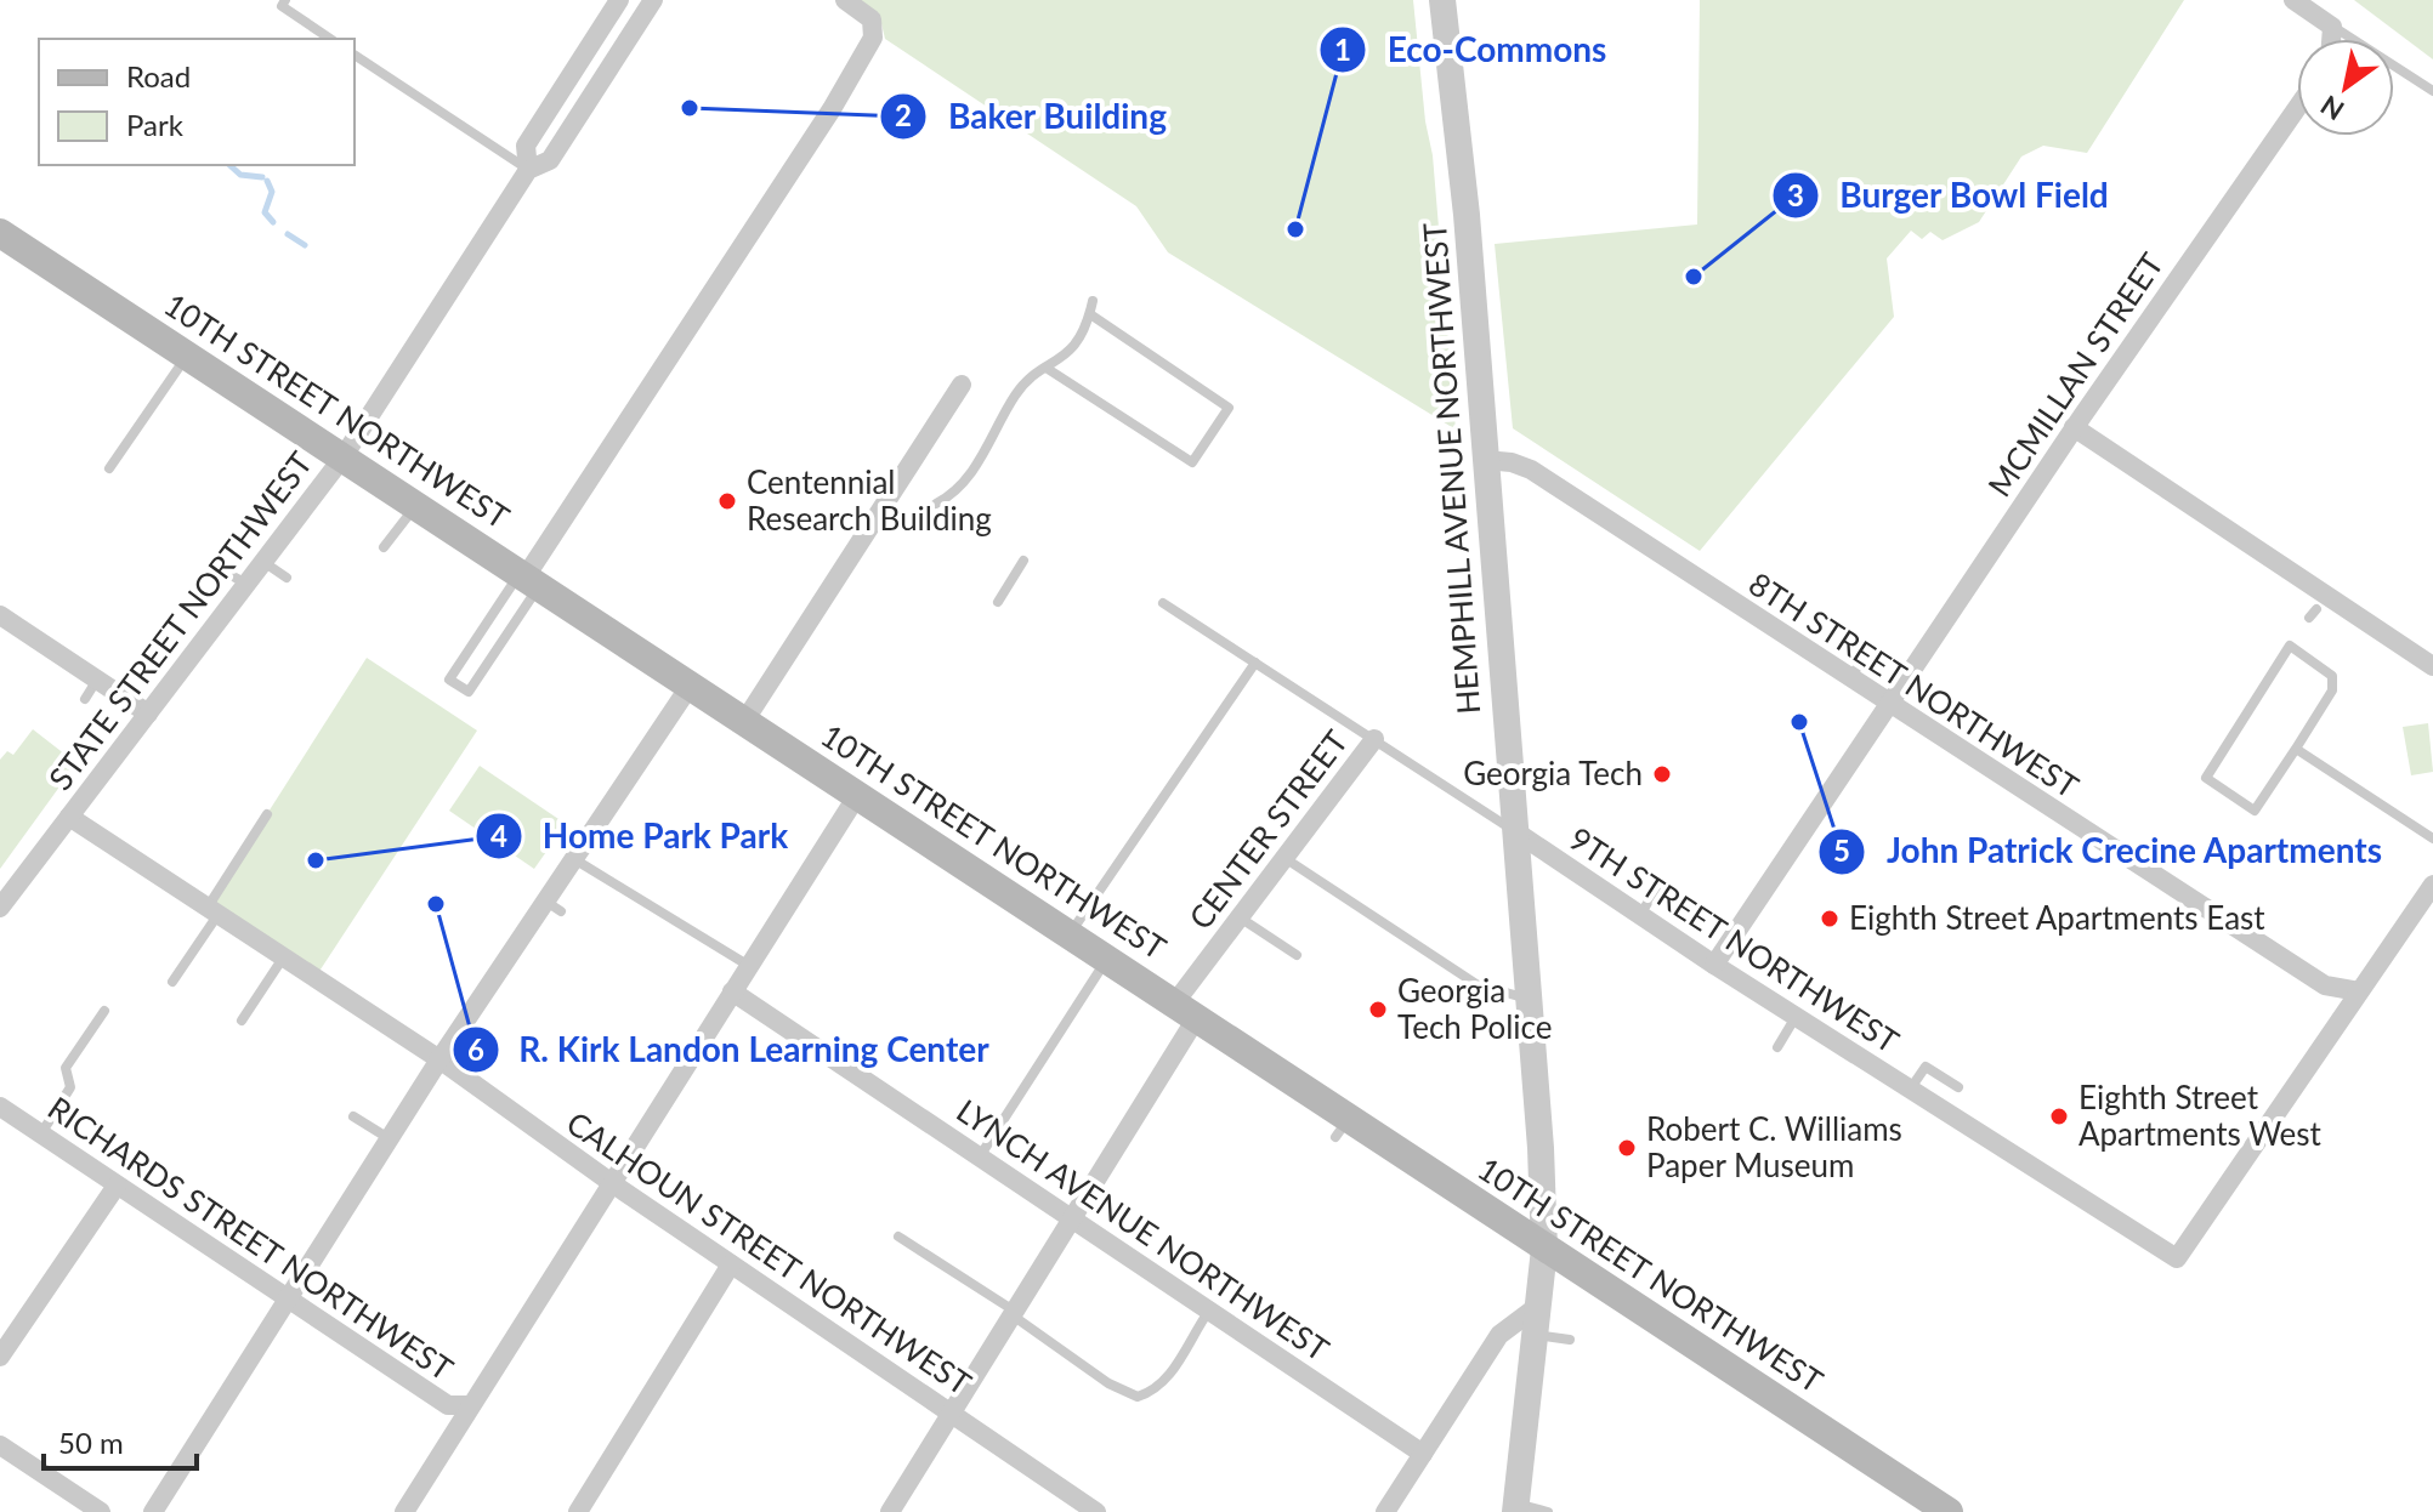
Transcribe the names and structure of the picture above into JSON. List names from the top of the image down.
{
  "streets": {
    "main road": ["10TH STREET NORTHWEST"],
    "street": [
      "MCMILLAN STREET",
      "HEMPHILL AVENUE NORTHWEST",
      "STATE STREET NORTHWEST",
      "8TH STREET NORTHWEST",
      "CENTER STREET",
      "9TH STREET NORTHWEST",
      "LYNCH AVENUE NORTHWEST",
      "RICHARDS STREET NORTHWEST",
      "CALHOUN STREET NORTHWEST"
    ]
  },
  "crossings": [
    ["MCMILLAN STREET", "8TH STREET NORTHWEST"],
    ["MCMILLAN STREET", "9TH STREET NORTHWEST"],
    ["10TH STREET NORTHWEST", "HEMPHILL AVENUE NORTHWEST"],
    ["10TH STREET NORTHWEST", "STATE STREET NORTHWEST"],
    ["10TH STREET NORTHWEST", "CENTER STREET"],
    ["HEMPHILL AVENUE NORTHWEST", "8TH STREET NORTHWEST"],
    ["HEMPHILL AVENUE NORTHWEST", "9TH STREET NORTHWEST"],
    ["STATE STREET NORTHWEST", "CALHOUN STREET NORTHWEST"],
    ["8TH STREET NORTHWEST", "9TH STREET NORTHWEST"],
    ["CENTER STREET", "9TH STREET NORTHWEST"],
    ["CENTER STREET", "LYNCH AVENUE NORTHWEST"],
    ["CENTER STREET", "CALHOUN STREET NORTHWEST"]
  ],
  "places": [
    "Baker Building",
    "Eco-Commons",
    "Burger Bowl Field",
    "Centennial Research Building",
    "John Patrick Crecine Apartments",
    "Georgia Tech",
    "Home Park Park",
    "R. Kirk Landon Learning Center",
    "Eighth Street Apartments East",
    "Georgia Tech Police",
    "Eighth Street Apartments West",
    "Robert C. Williams Paper Museum"
  ],
  "legend": ["Road", "Park"],
  "scale_bar": "50 m",
  "north": "bottom left"
}
